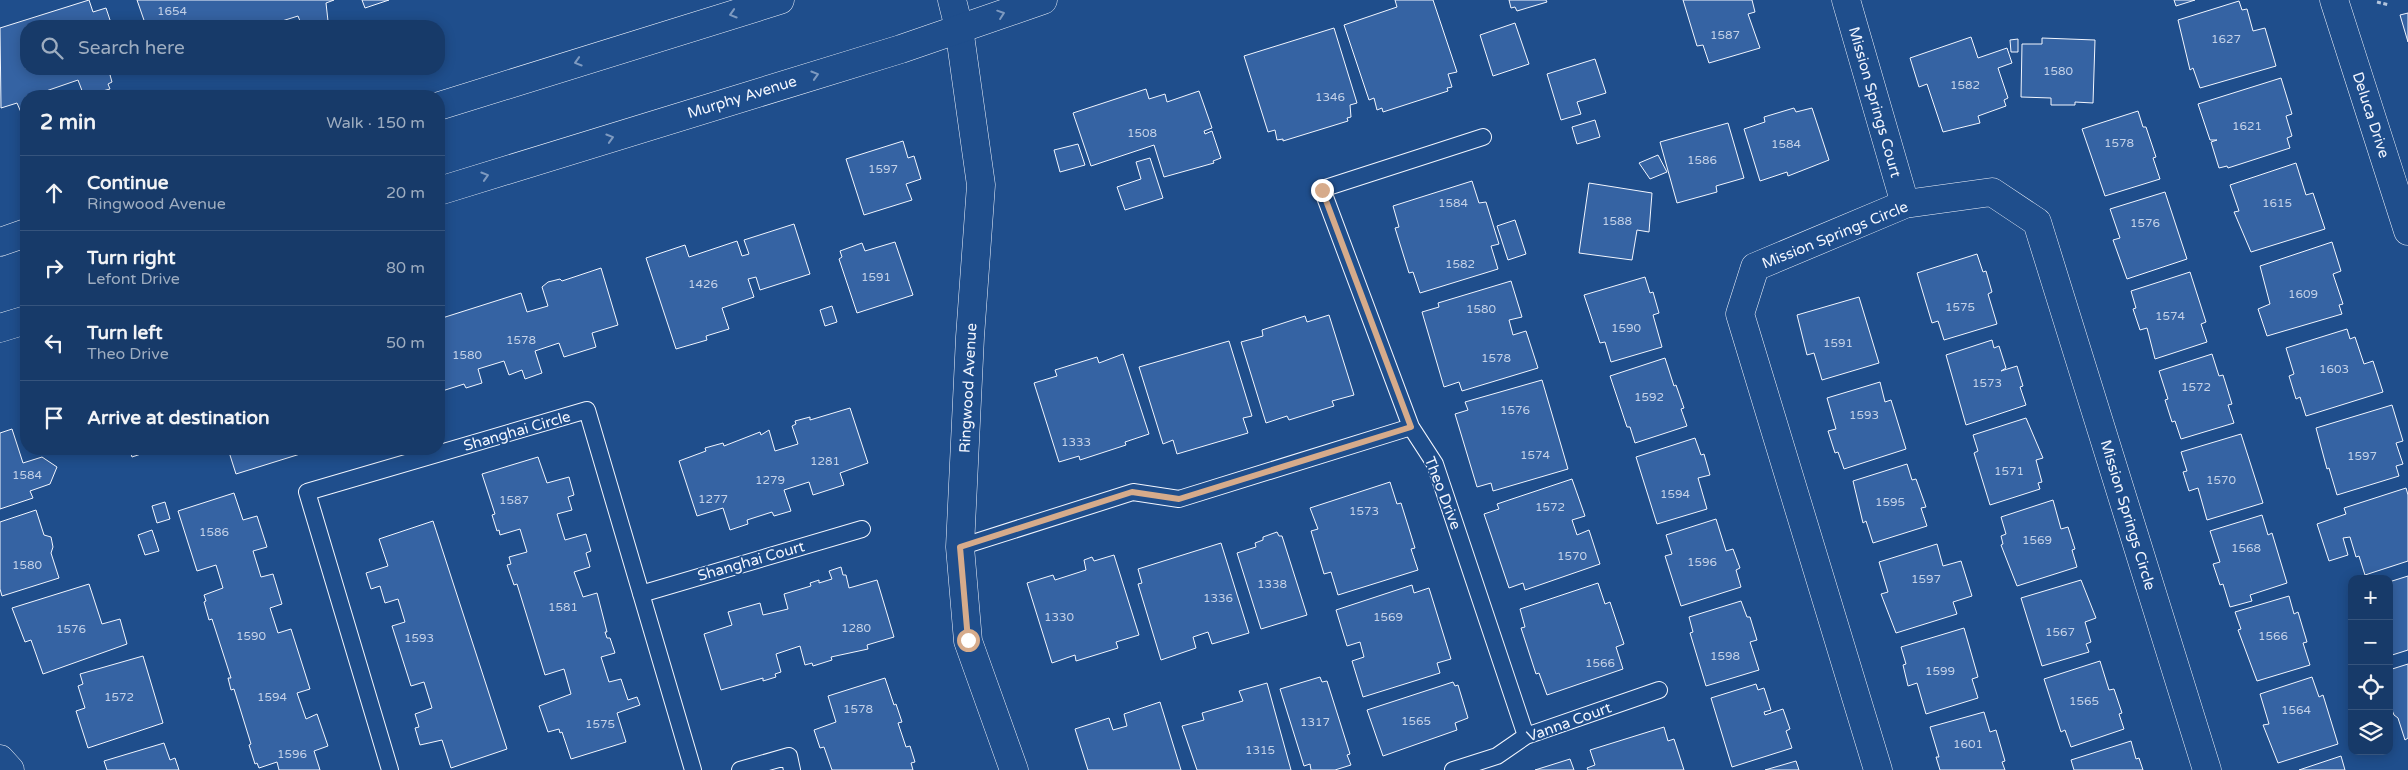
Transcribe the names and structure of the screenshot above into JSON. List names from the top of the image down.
{
  "streets": {
    "street": [
      "Murphy Avenue",
      "Mission Springs Court",
      "Deluca Drive",
      "Mission Springs Circle",
      "Ringwood Avenue"
    ],
    "lane": [
      "Shanghai Circle",
      "Theo Drive",
      "Shanghai Court",
      "Vanna Court"
    ]
  },
  "crossings": [
    ["Murphy Avenue", "Ringwood Avenue"],
    ["Mission Springs Court", "Mission Springs Circle"],
    ["Shanghai Circle", "Shanghai Court"],
    ["Theo Drive", "Vanna Court"]
  ],
  "house_numbers": [
    "1654",
    "1587",
    "1627",
    "1580",
    "1582",
    "1346",
    "1621",
    "1508",
    "1578",
    "1584",
    "1586",
    "1597",
    "1584",
    "1615",
    "1588",
    "1576",
    "1582",
    "1591",
    "1426",
    "1609",
    "1575",
    "1580",
    "1574",
    "1590",
    "1578",
    "1591",
    "1580",
    "1578",
    "1603",
    "1573",
    "1572",
    "1592",
    "1576",
    "1593",
    "1333",
    "1574",
    "1597",
    "1281",
    "1571",
    "1584",
    "1279",
    "1570",
    "1594",
    "1277",
    "1587",
    "1595",
    "1572",
    "1573",
    "1586",
    "1569",
    "1568",
    "1570",
    "1596",
    "1580",
    "1597",
    "1338",
    "1336",
    "1581",
    "1330",
    "1569",
    "1280",
    "1576",
    "1567",
    "1590",
    "1566",
    "1593",
    "1598",
    "1566",
    "1599",
    "1572",
    "1594",
    "1565",
    "1578",
    "1564",
    "1565",
    "1317",
    "1575",
    "1601",
    "1315",
    "1596"
  ],
  "page": {
    "search": "Search here",
    "heading": ["2 min", "Walk · 150 m"],
    "list": [
      ["Continue", "Ringwood Avenue", "20 m"],
      ["Turn right", "Lefont Drive", "80 m"],
      ["Turn left", "Theo Drive", "50 m"],
      "Arrive at destination"
    ],
    "map_buttons": ["+", "−"]
  }
}
